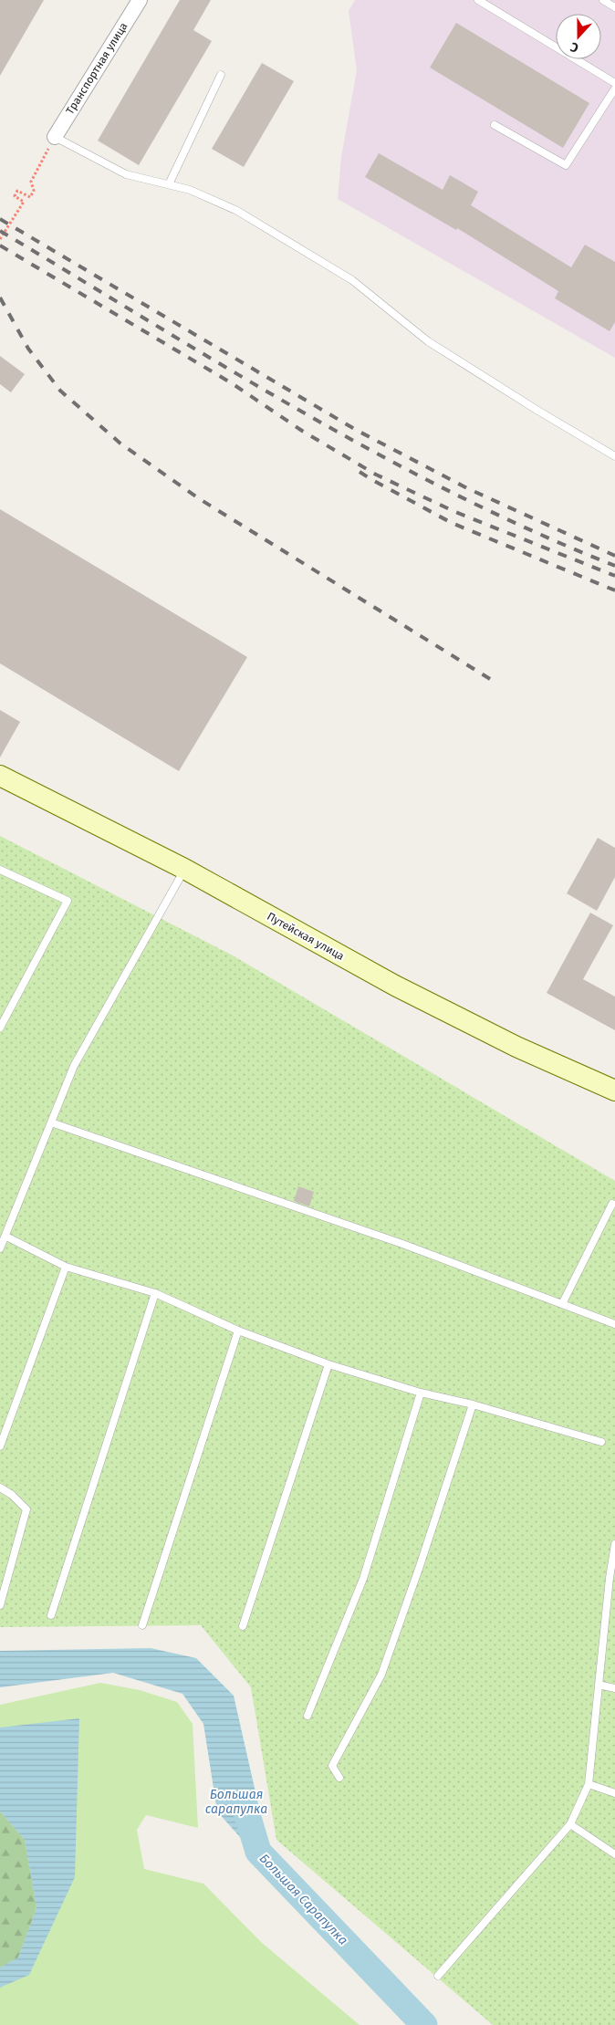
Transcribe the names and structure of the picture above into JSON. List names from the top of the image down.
{
  "streets": {
    "main road": ["Путейская улица"],
    "street": ["Транспортная улица"]
  },
  "water": ["Большая сарапулка", "Большая Сарапулка"],
  "north": "bottom"
}
